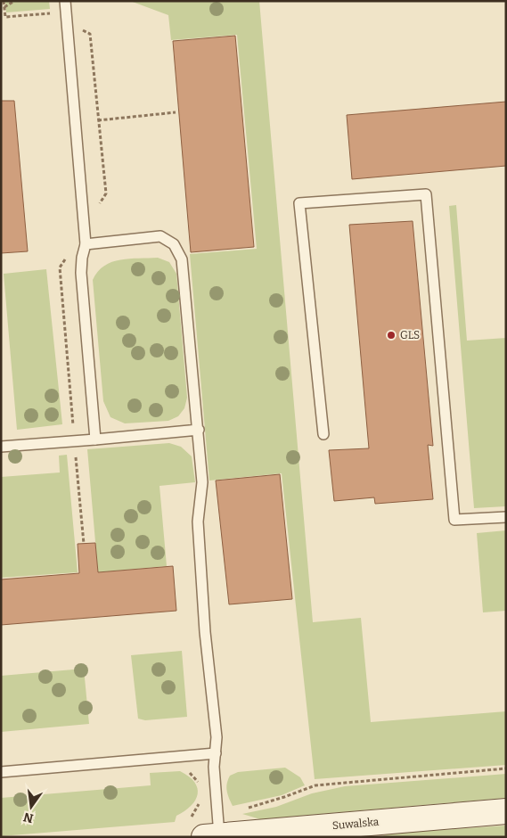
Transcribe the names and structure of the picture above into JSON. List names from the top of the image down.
{
  "streets": {
    "main road": ["Suwalska"]
  },
  "places": ["GLS"],
  "north": "bottom"
}
